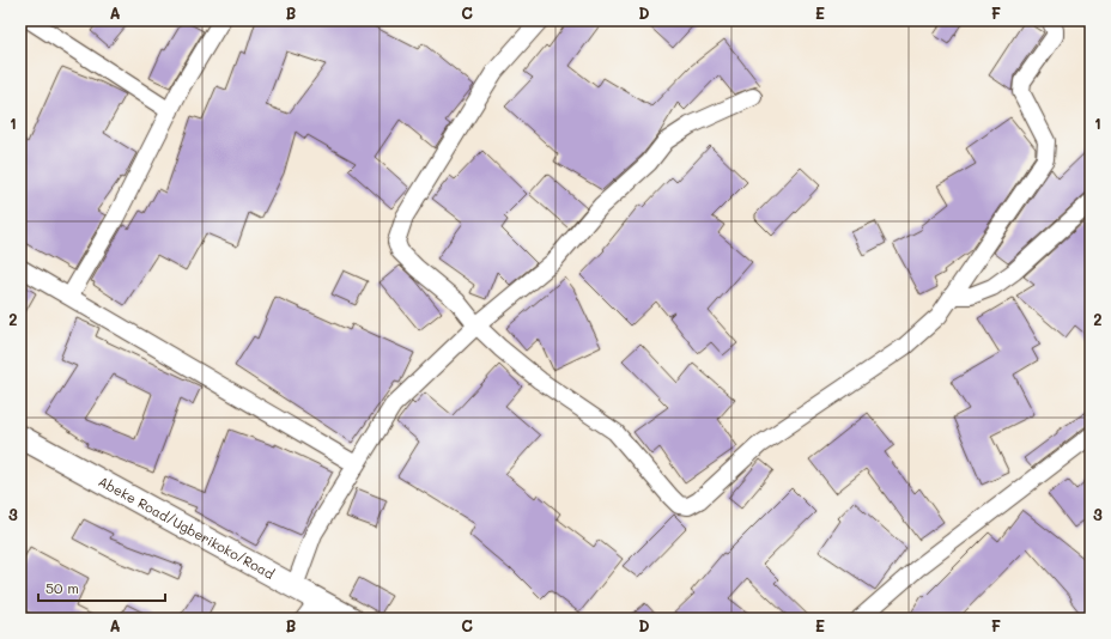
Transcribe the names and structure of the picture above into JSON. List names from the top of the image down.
{
  "streets": {
    "street": ["Abeke Road/Ugberikoko/Road"]
  },
  "scale_bar": "50 m",
  "grid": {
    "columns": [
      "A",
      "B",
      "C",
      "D",
      "E",
      "F"
    ],
    "rows": ["1", "2", "3"]
  }
}
